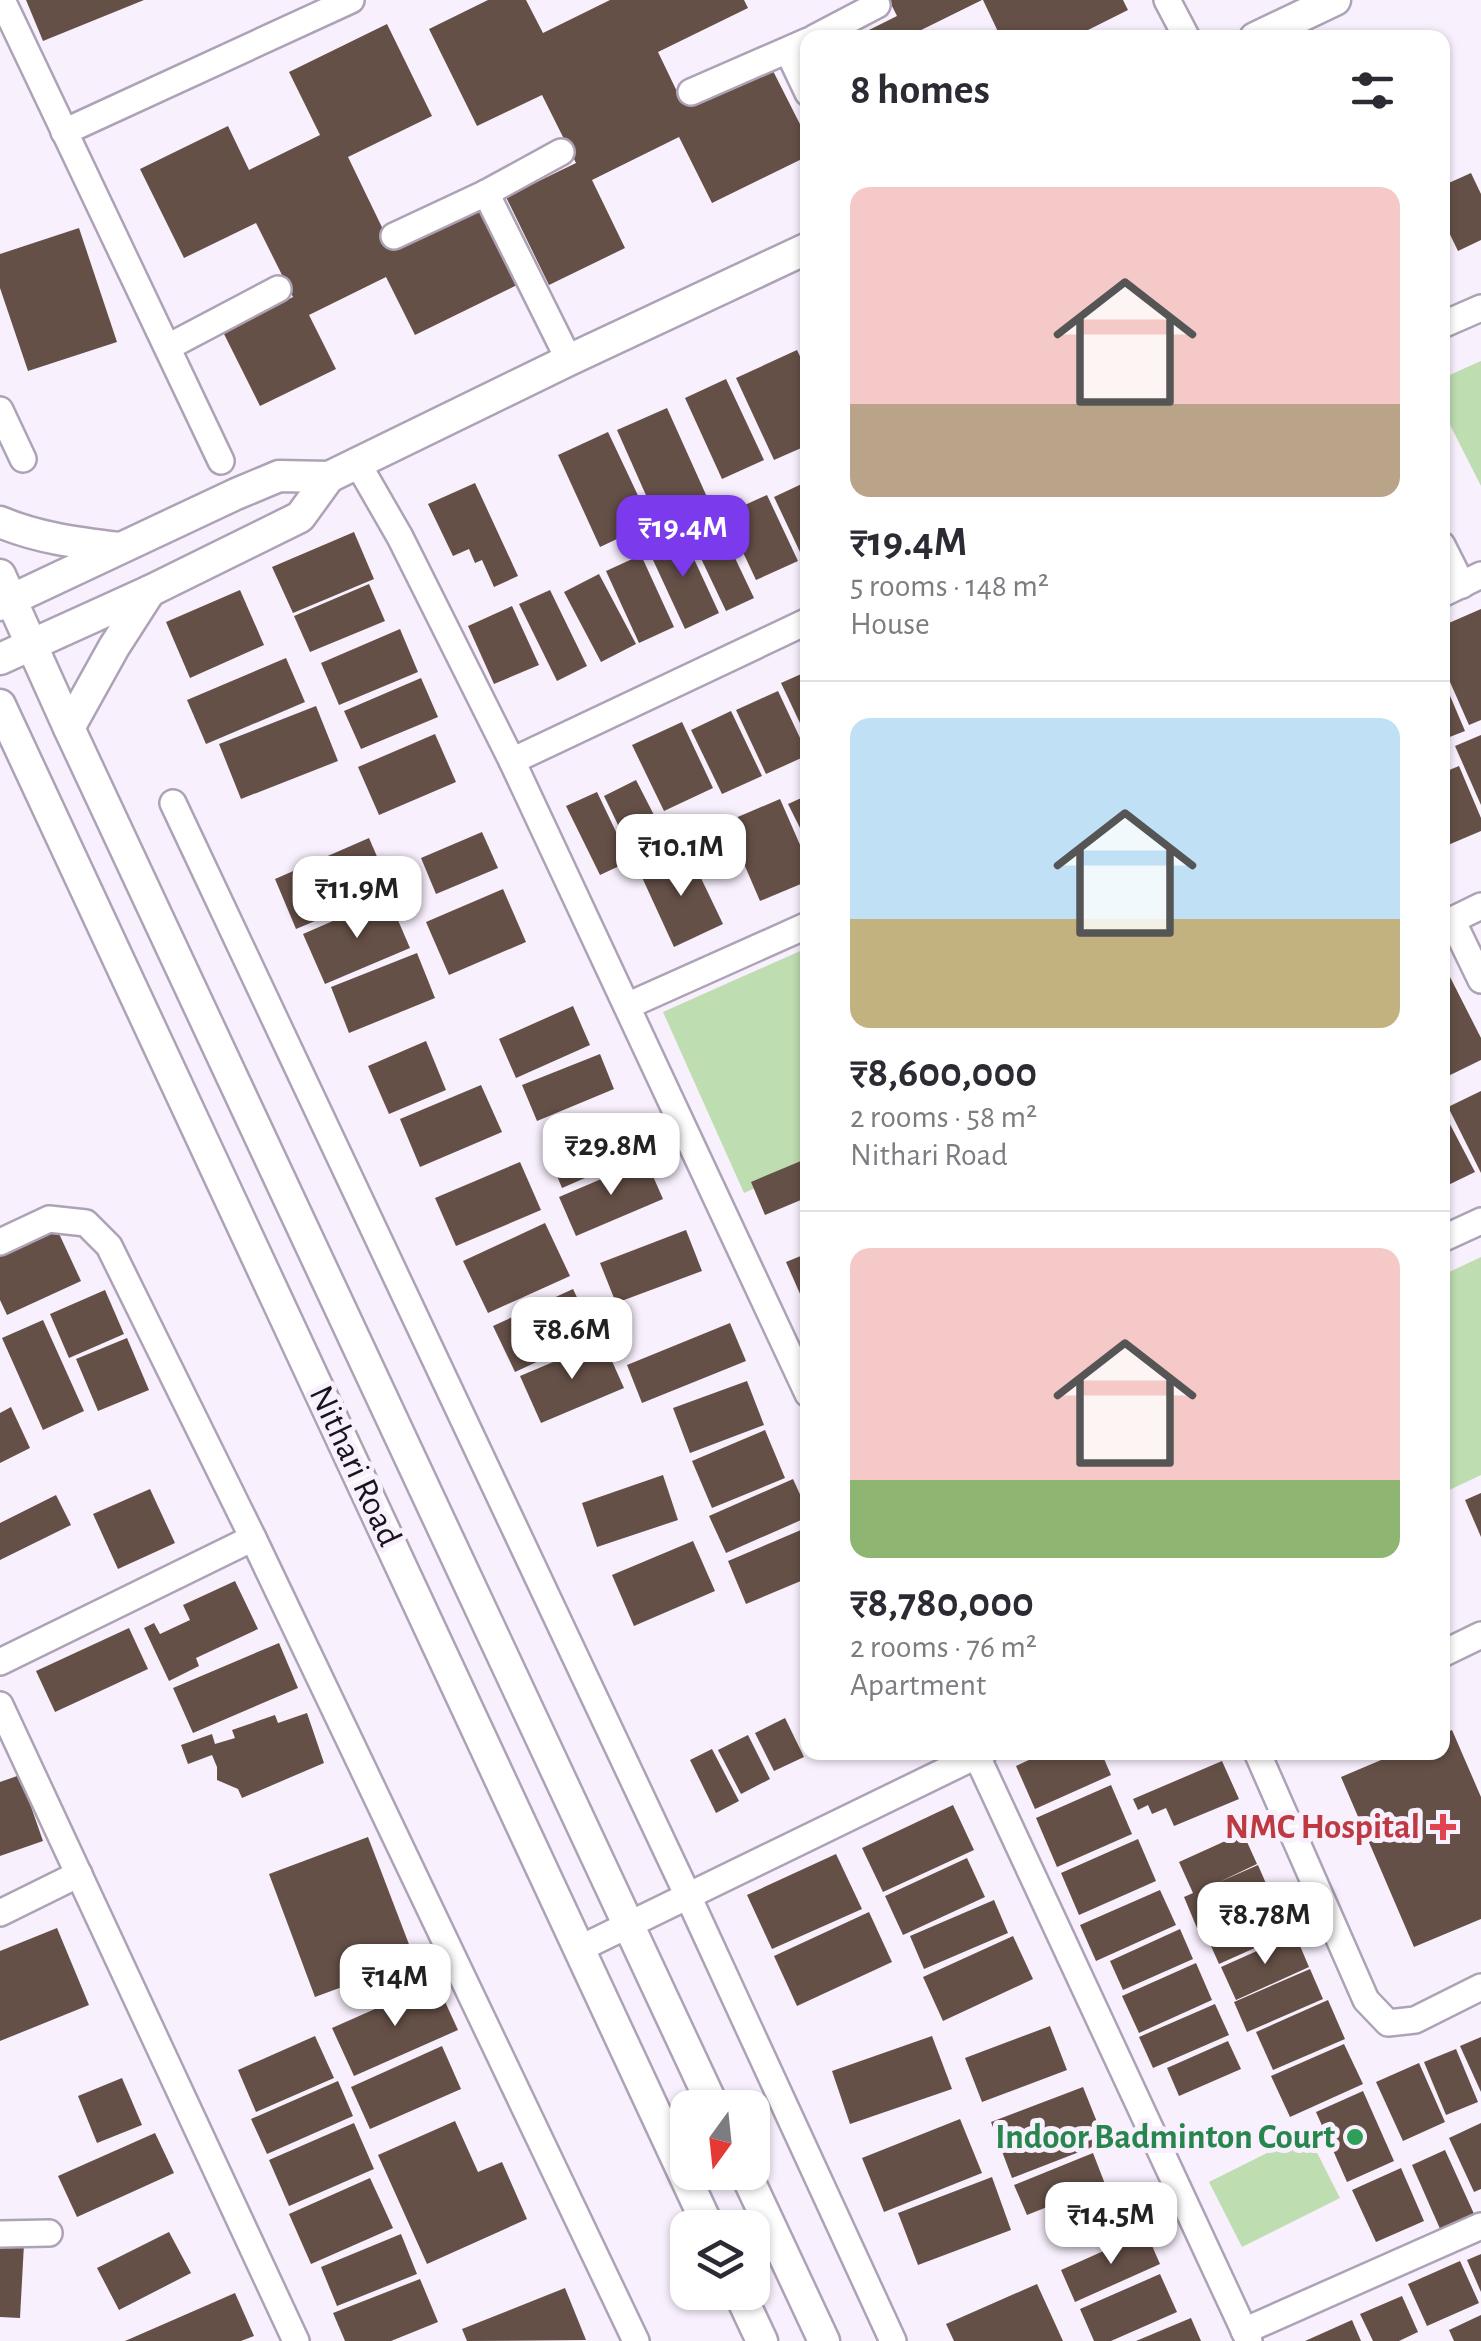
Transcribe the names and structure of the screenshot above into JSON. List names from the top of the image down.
{
  "streets": {
    "street": ["Nithari Road"]
  },
  "places": {
    "health": ["NMC Hospital"],
    "other": ["Indoor Badminton Court"]
  },
  "north": "bottom",
  "page": {
    "heading": "8 homes",
    "list": [
      {
        "name": "₹19.4M",
        "note": "5 rooms · 148 m² · House"
      },
      {
        "name": "₹8,600,000",
        "note": "2 rooms · 58 m² · Nithari Road"
      },
      {
        "name": "₹8,780,000",
        "note": "2 rooms · 76 m² · Apartment"
      }
    ],
    "price": [
      "₹19.4M",
      "₹10.1M",
      "₹11.9M",
      "₹29.8M",
      "₹8.6M",
      "₹8.78M",
      "₹14M",
      "₹14.5M"
    ]
  }
}
